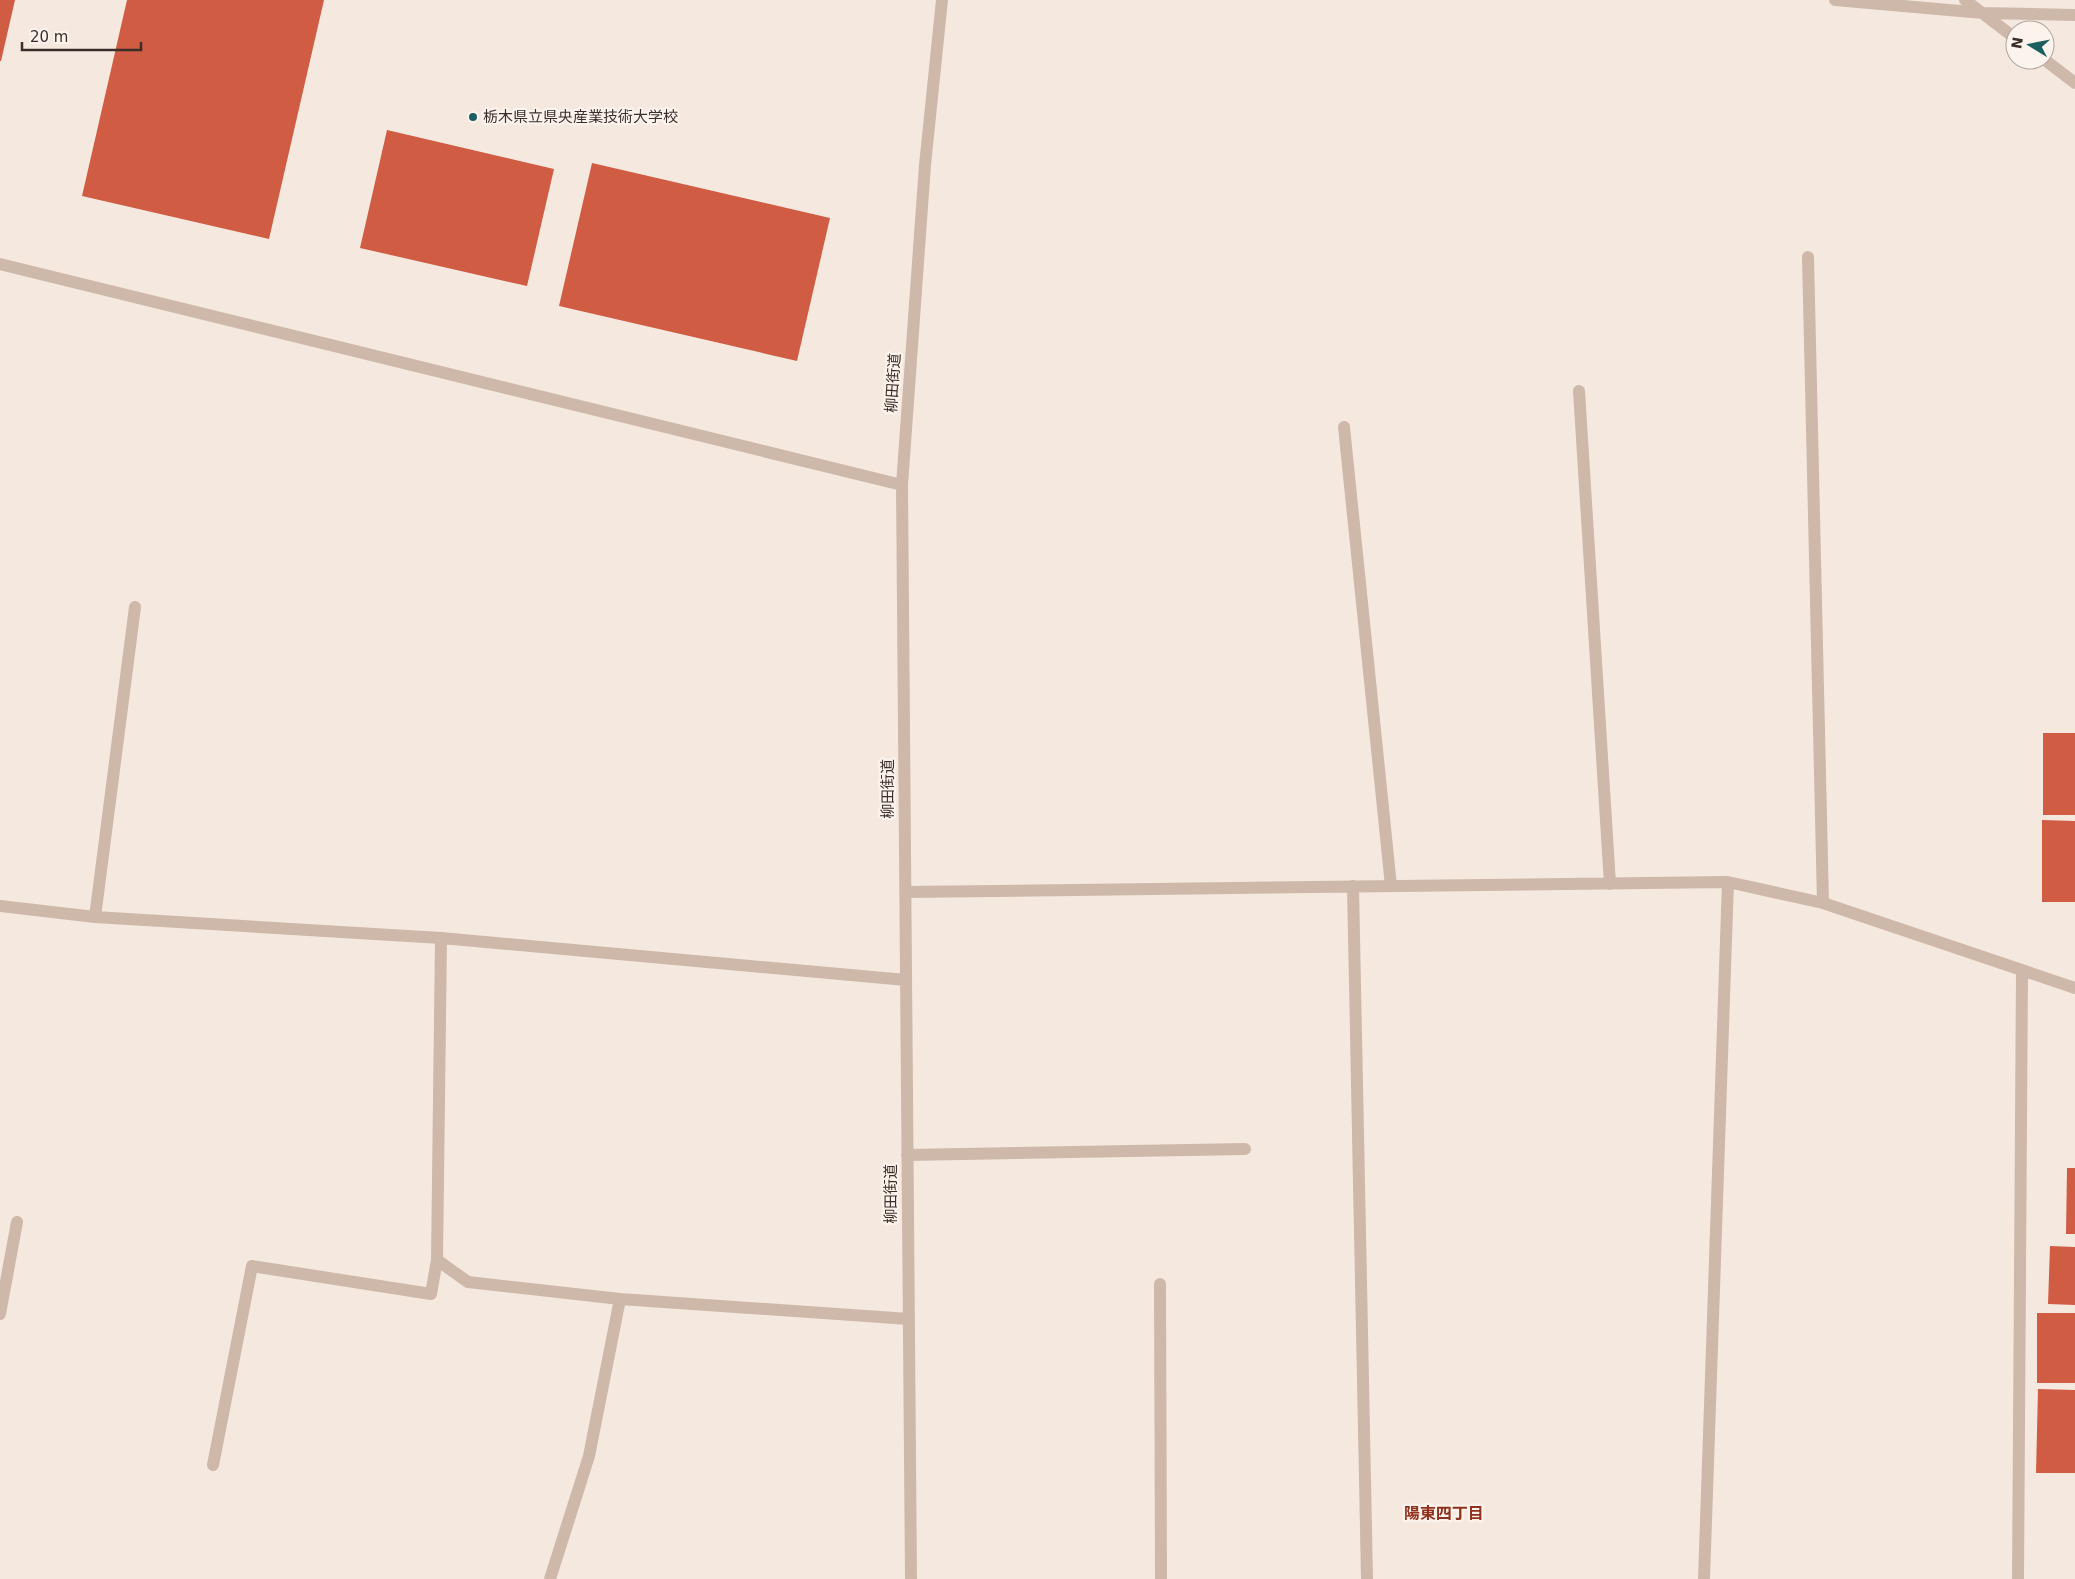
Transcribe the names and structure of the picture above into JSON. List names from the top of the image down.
{
  "streets": {
    "street": ["柳田街道"]
  },
  "districts": ["陽東四丁目"],
  "places": ["栃木県立県央産業技術大学校"],
  "scale_bar": "20 m",
  "north": "left"
}
